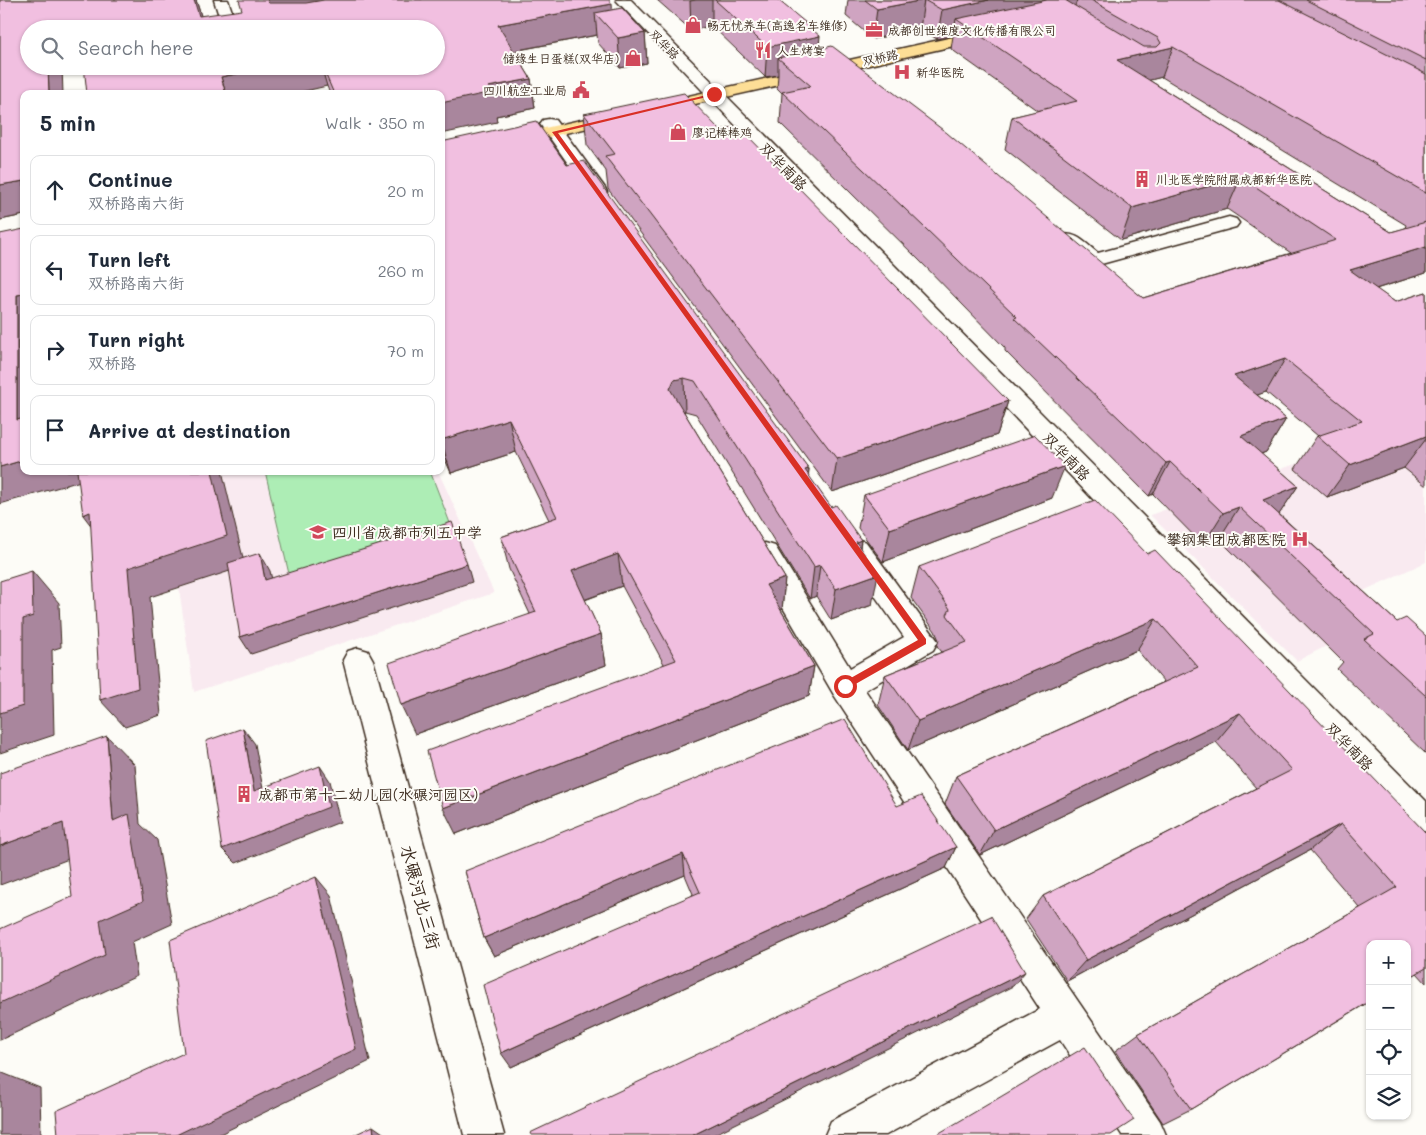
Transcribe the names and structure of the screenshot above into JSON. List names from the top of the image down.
{
  "streets": {
    "main road": ["双桥路"],
    "street": ["双华路", "双华南路", "水碾河北三街"]
  },
  "crossings": [
    ["双华路", "双桥路"],
    ["双华路", "双华南路"],
    ["双桥路", "双华南路"]
  ],
  "places": {
    "shop": ["畅无忧养车(高逸名车维修)", "储缘生日蛋糕(双华店)", "廖记棒棒鸡"],
    "office": ["成都创世维度文化传播有限公司"],
    "restaurant": ["人生烤宴"],
    "hospital": ["新华医院", "攀钢集团成都医院"],
    "public building": ["四川航空工业局"],
    "building": ["川北医学院附属成都新华医院", "成都市第十二幼儿园(水碾河园区)"],
    "school or university": ["四川省成都市列五中学"]
  },
  "page": {
    "search": "Search here",
    "heading": ["5 min", "Walk · 350 m"],
    "list": [
      ["Continue", "双桥路南六街", "20 m"],
      ["Turn left", "双桥路南六街", "260 m"],
      ["Turn right", "双桥路", "70 m"],
      "Arrive at destination"
    ],
    "map_buttons": ["+", "−"]
  }
}
